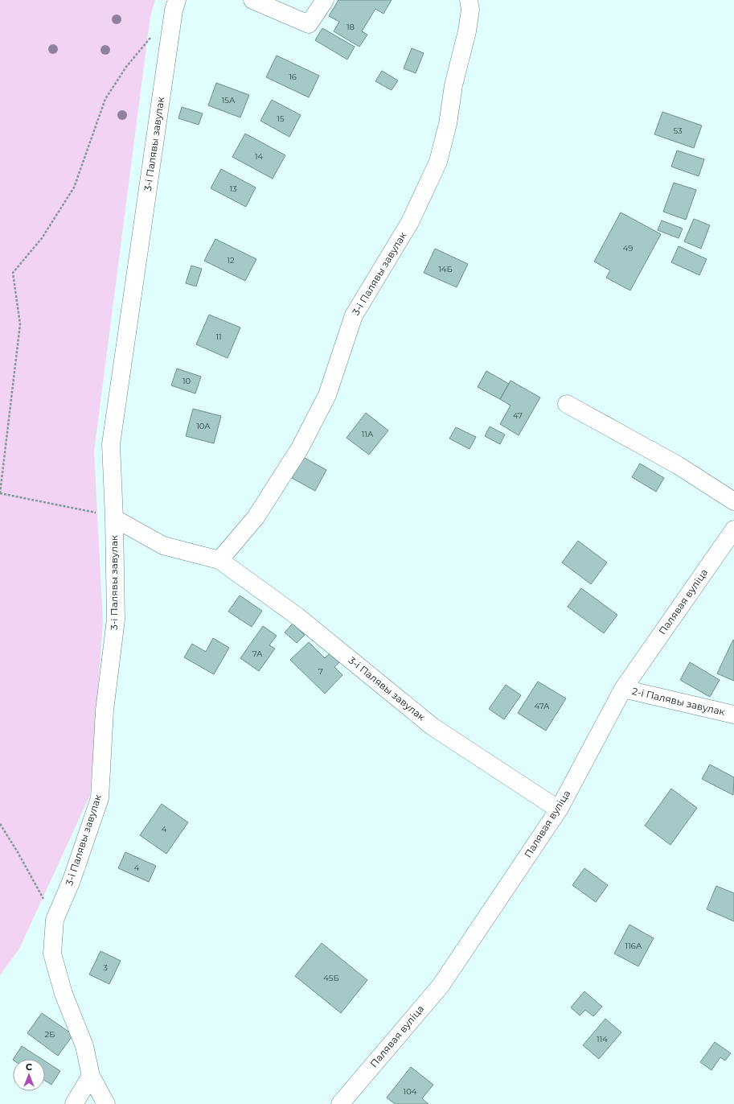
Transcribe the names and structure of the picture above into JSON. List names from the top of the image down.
{
  "streets": {
    "street": ["3-і Палявы завулак", "Палявая вуліца", "2-і Палявы завулак"]
  },
  "crossings": [
    ["3-і Палявы завулак", "Палявая вуліца"],
    ["Палявая вуліца", "2-і Палявы завулак"]
  ],
  "house_numbers": [
    "18",
    "16",
    "15А",
    "15",
    "53",
    "14",
    "13",
    "49",
    "12",
    "14Б",
    "11",
    "10",
    "47",
    "10А",
    "11А",
    "7А",
    "7",
    "47А",
    "4",
    "4",
    "116А",
    "3",
    "45Б",
    "2Б",
    "114",
    "104"
  ],
  "north": "top"
}
